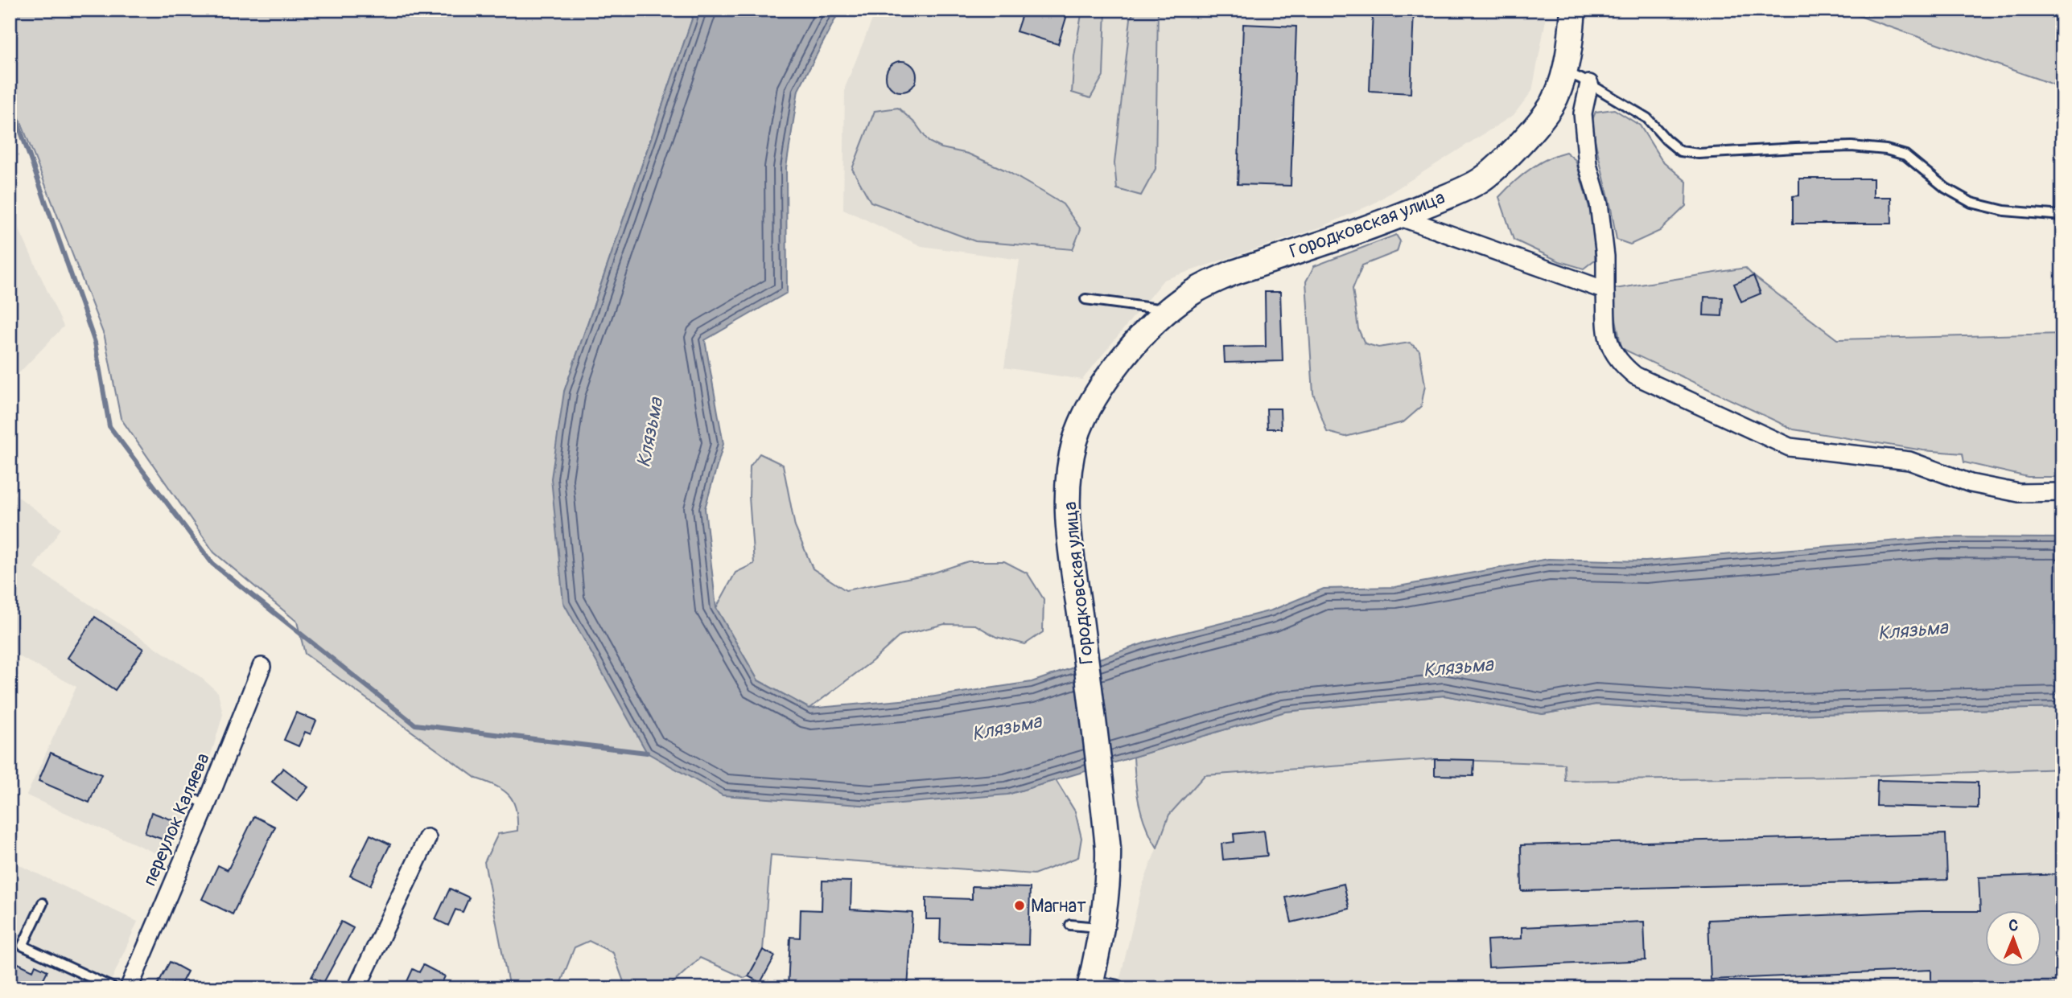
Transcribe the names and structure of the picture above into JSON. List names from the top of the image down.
{
  "streets": {
    "main road": ["Городковская улица"],
    "street": ["переулок Каляева"]
  },
  "water": ["Клязьма"],
  "places": ["Магнат"],
  "north": "top"
}
